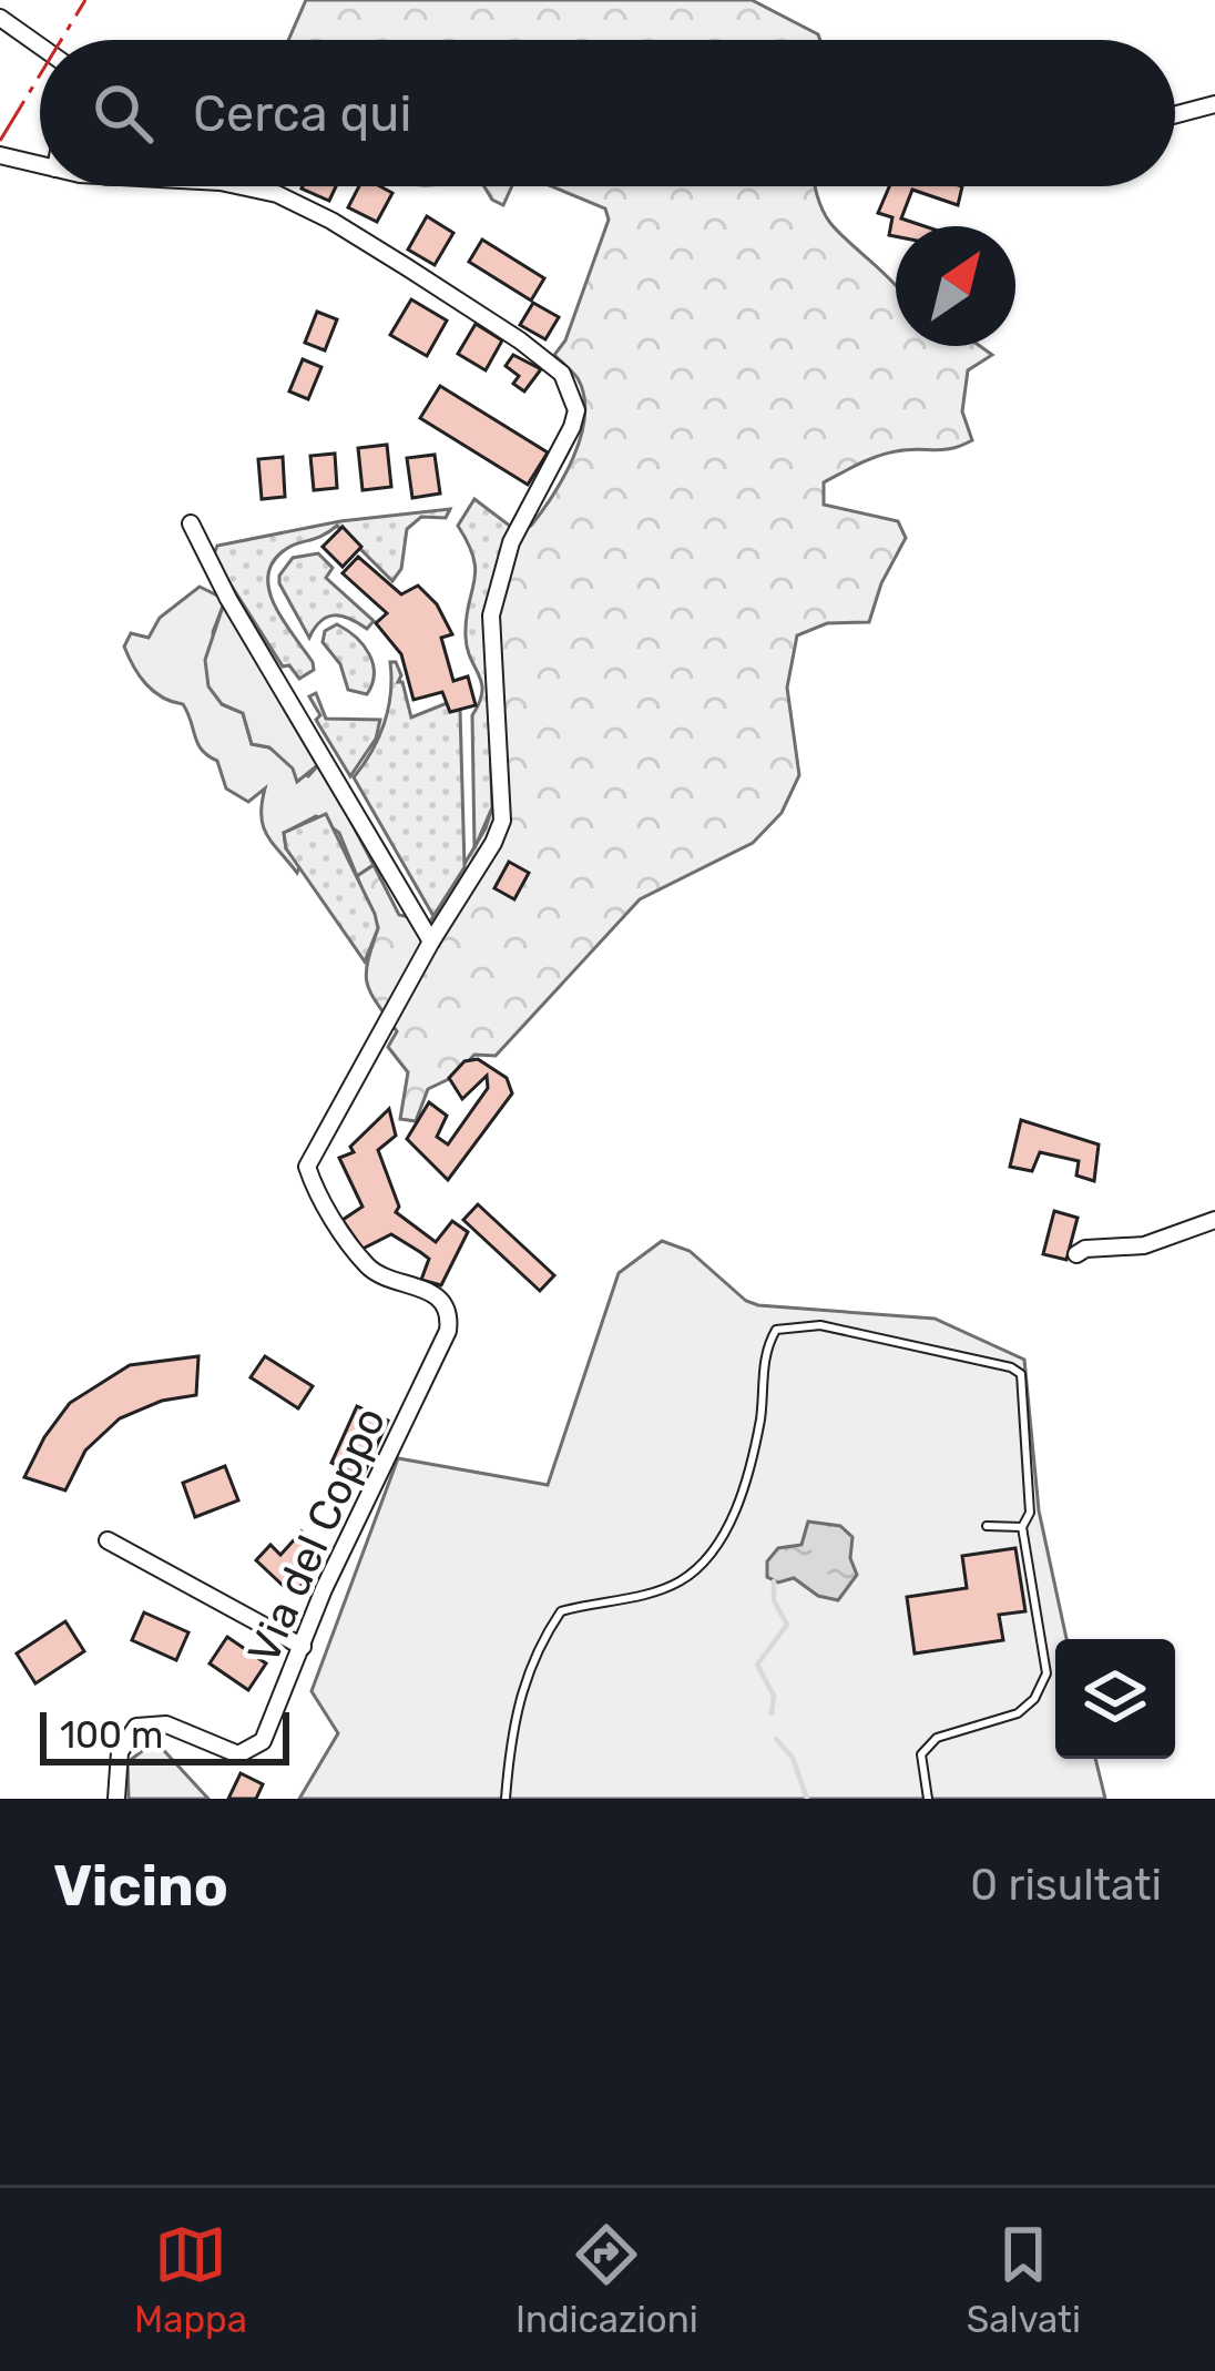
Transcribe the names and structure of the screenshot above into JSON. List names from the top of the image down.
{
  "streets": {
    "street": ["Via del Coppo"]
  },
  "scale_bar": "100 m",
  "north": "top right",
  "page": {
    "search": "Cerca qui",
    "scale": "100 m",
    "heading": ["Vicino", "0 risultati"],
    "nav": ["Mappa", "Indicazioni", "Salvati"]
  }
}
